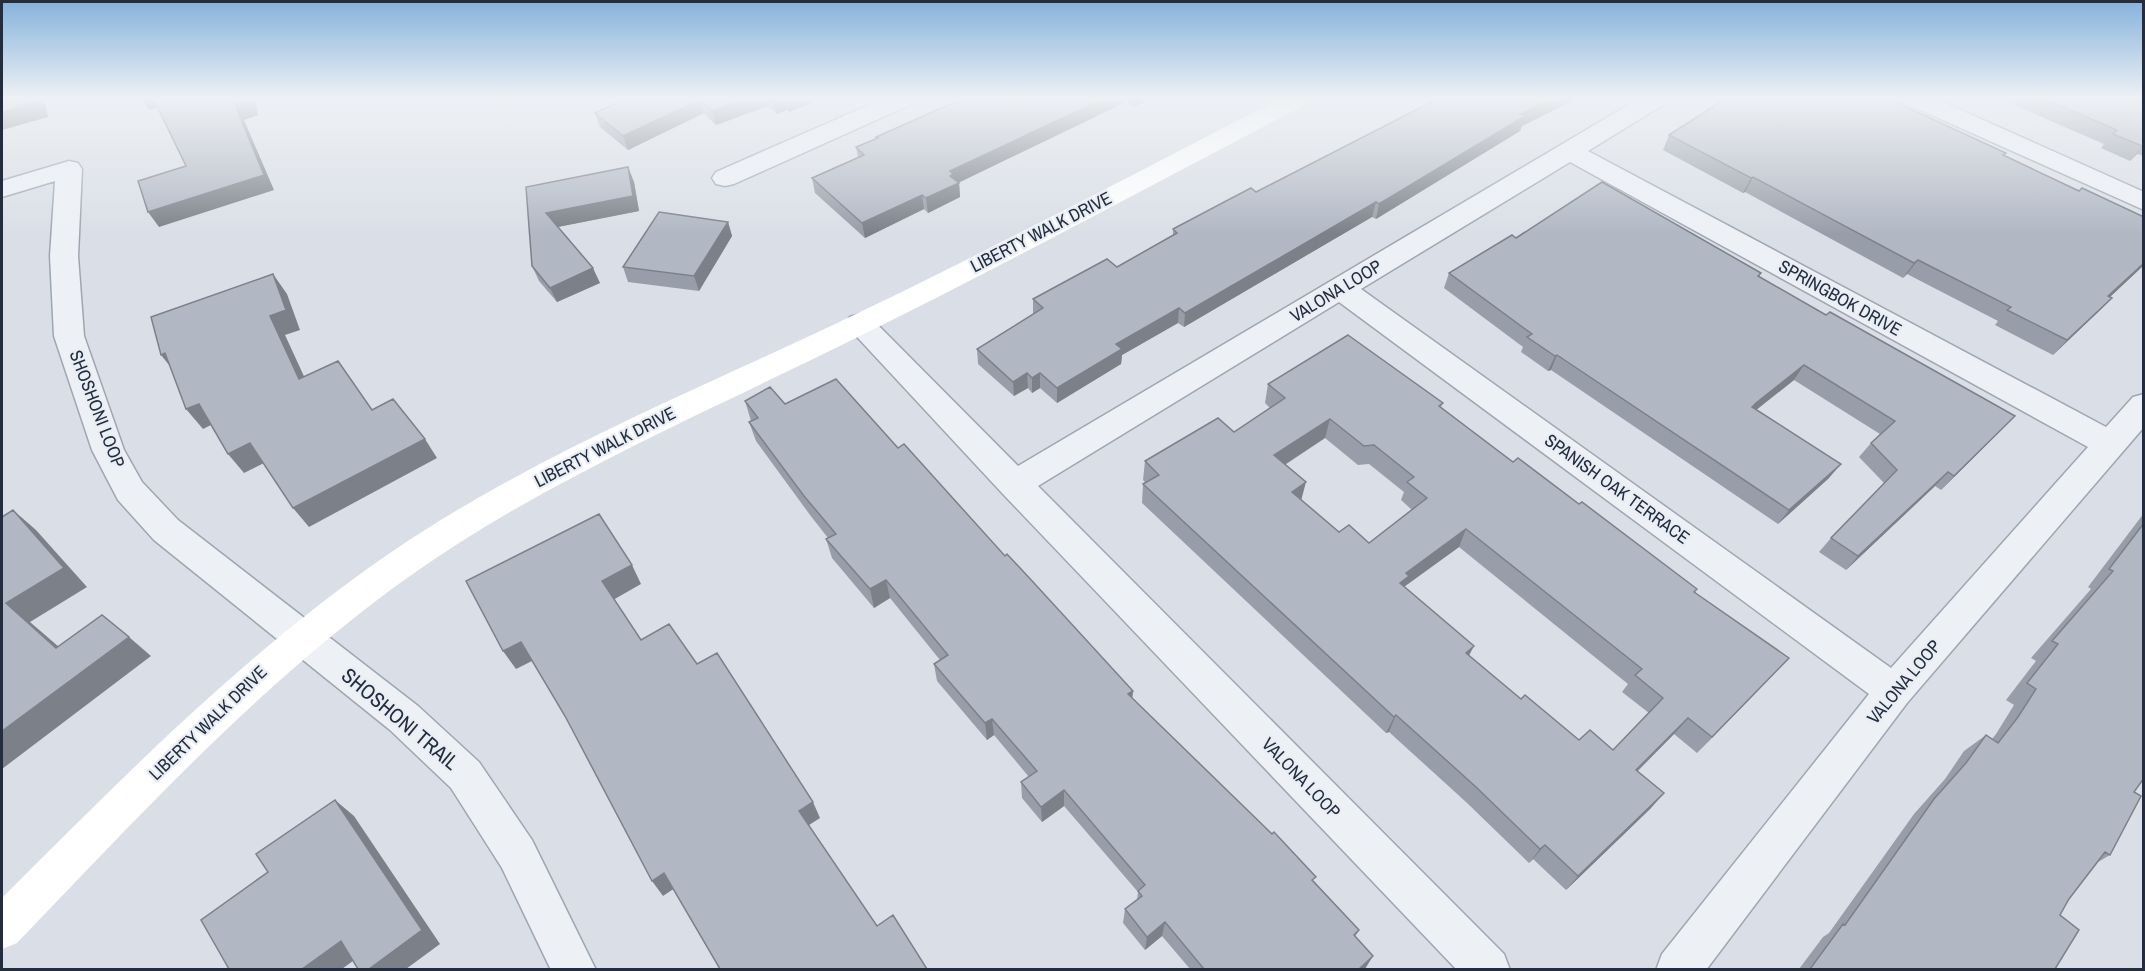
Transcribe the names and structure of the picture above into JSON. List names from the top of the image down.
{
  "streets": {
    "street": [
      "LIBERTY WALK DRIVE",
      "VALONA LOOP",
      "SPRINGBOK DRIVE",
      "SHOSHONI LOOP",
      "SPANISH OAK TERRACE",
      "SHOSHONI TRAIL"
    ]
  },
  "crossings": [
    ["LIBERTY WALK DRIVE", "VALONA LOOP"],
    ["LIBERTY WALK DRIVE", "SHOSHONI LOOP"],
    ["LIBERTY WALK DRIVE", "SHOSHONI TRAIL"],
    ["VALONA LOOP", "SPRINGBOK DRIVE"],
    ["VALONA LOOP", "SPANISH OAK TERRACE"],
    ["SHOSHONI LOOP", "SHOSHONI TRAIL"]
  ]
}
